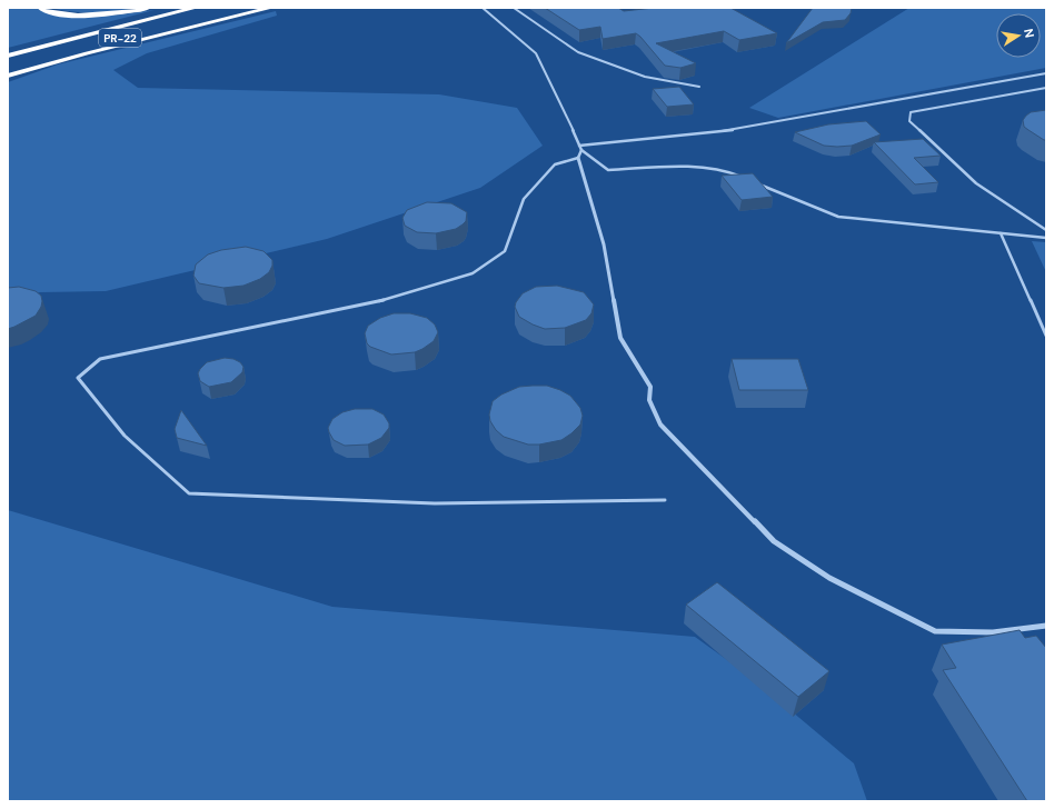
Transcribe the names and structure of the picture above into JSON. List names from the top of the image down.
{
  "streets": {
    "highway": ["PR-22"]
  },
  "north": "right"
}
